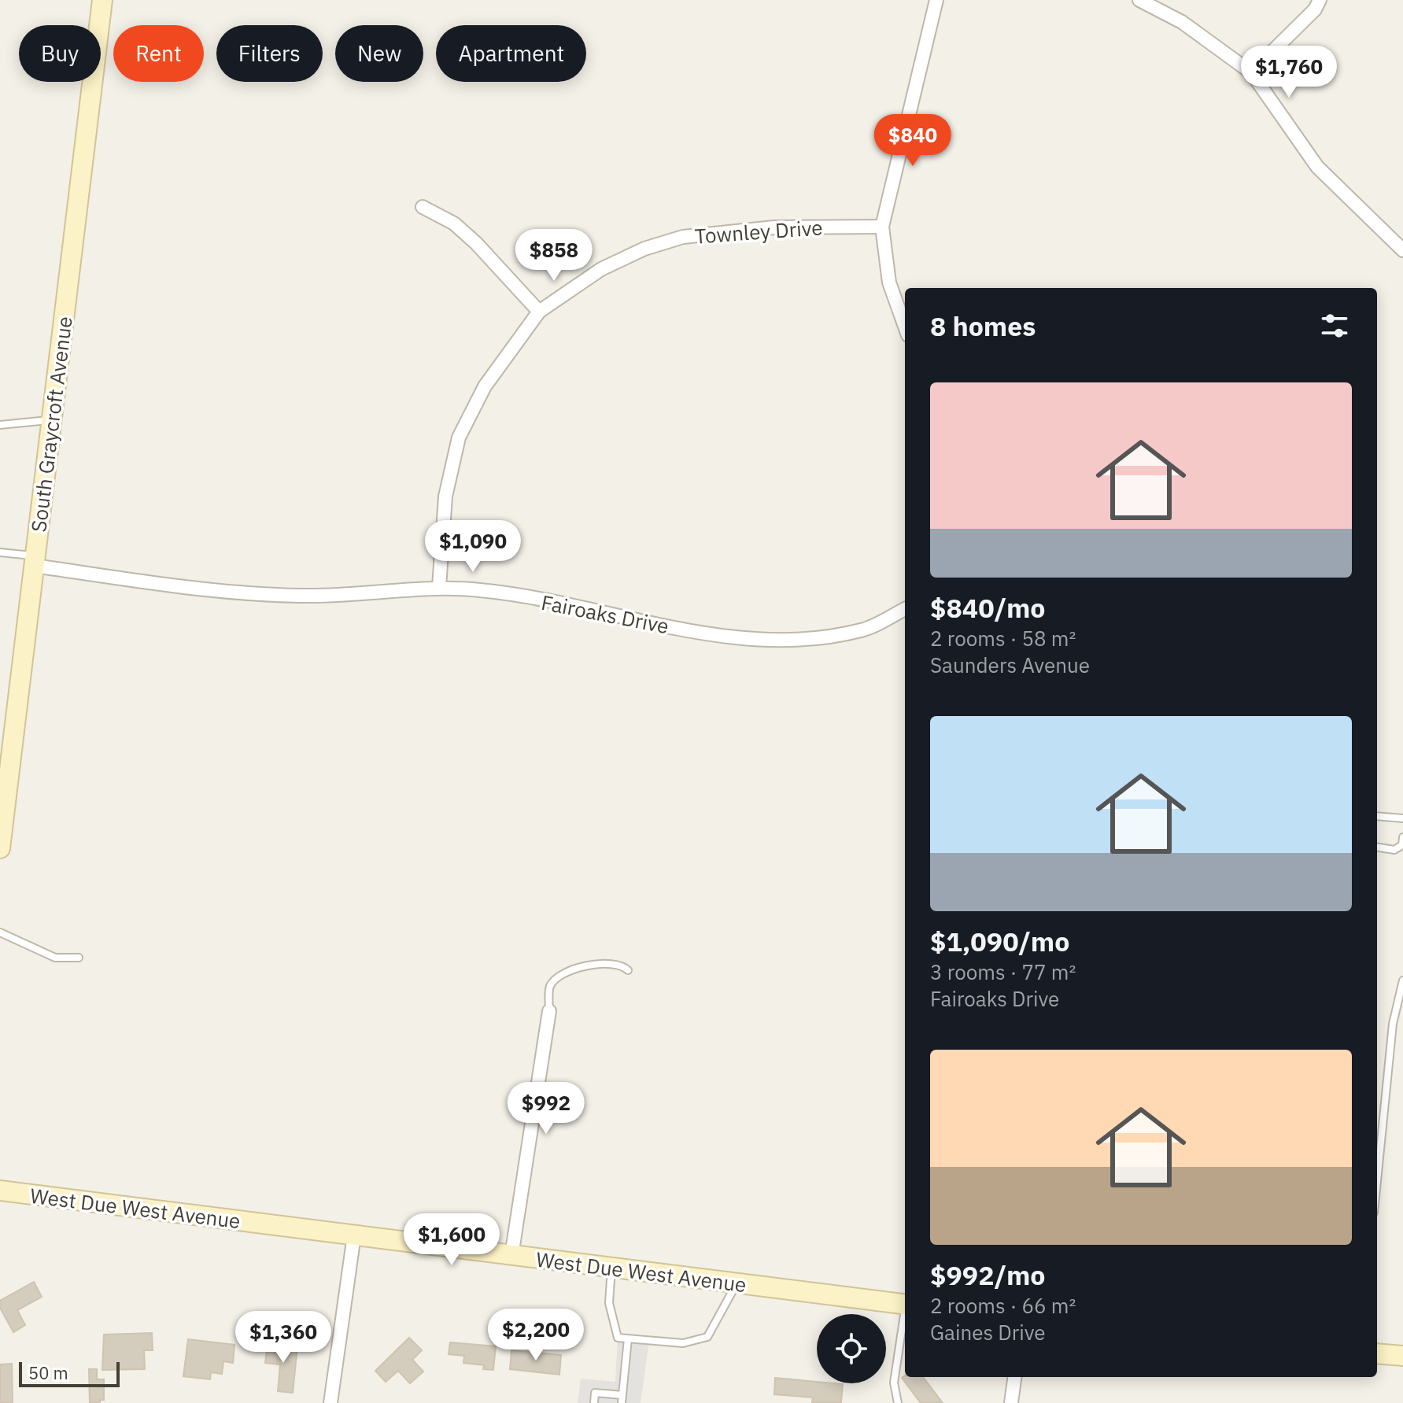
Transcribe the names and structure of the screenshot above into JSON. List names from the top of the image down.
{
  "streets": {
    "main road": ["South Graycroft Avenue", "West Due West Avenue"],
    "street": ["Townley Drive", "Fairoaks Drive"]
  },
  "crossings": [
    ["Townley Drive", "Fairoaks Drive"],
    ["South Graycroft Avenue", "Fairoaks Drive"]
  ],
  "scale_bar": "50 m",
  "page": {
    "chip": [
      "Buy",
      "Rent",
      "Filters",
      "New",
      "Apartment"
    ],
    "price": [
      "$1,760",
      "$840",
      "$858",
      "$1,090",
      "$992",
      "$1,600",
      "$2,200",
      "$1,360"
    ],
    "heading": "8 homes",
    "list": [
      {
        "name": "$840/mo",
        "note": "2 rooms · 58 m² · Saunders Avenue"
      },
      {
        "name": "$1,090/mo",
        "note": "3 rooms · 77 m² · Fairoaks Drive"
      },
      {
        "name": "$992/mo",
        "note": "2 rooms · 66 m² · Gaines Drive"
      }
    ],
    "scale": "50 m"
  }
}
